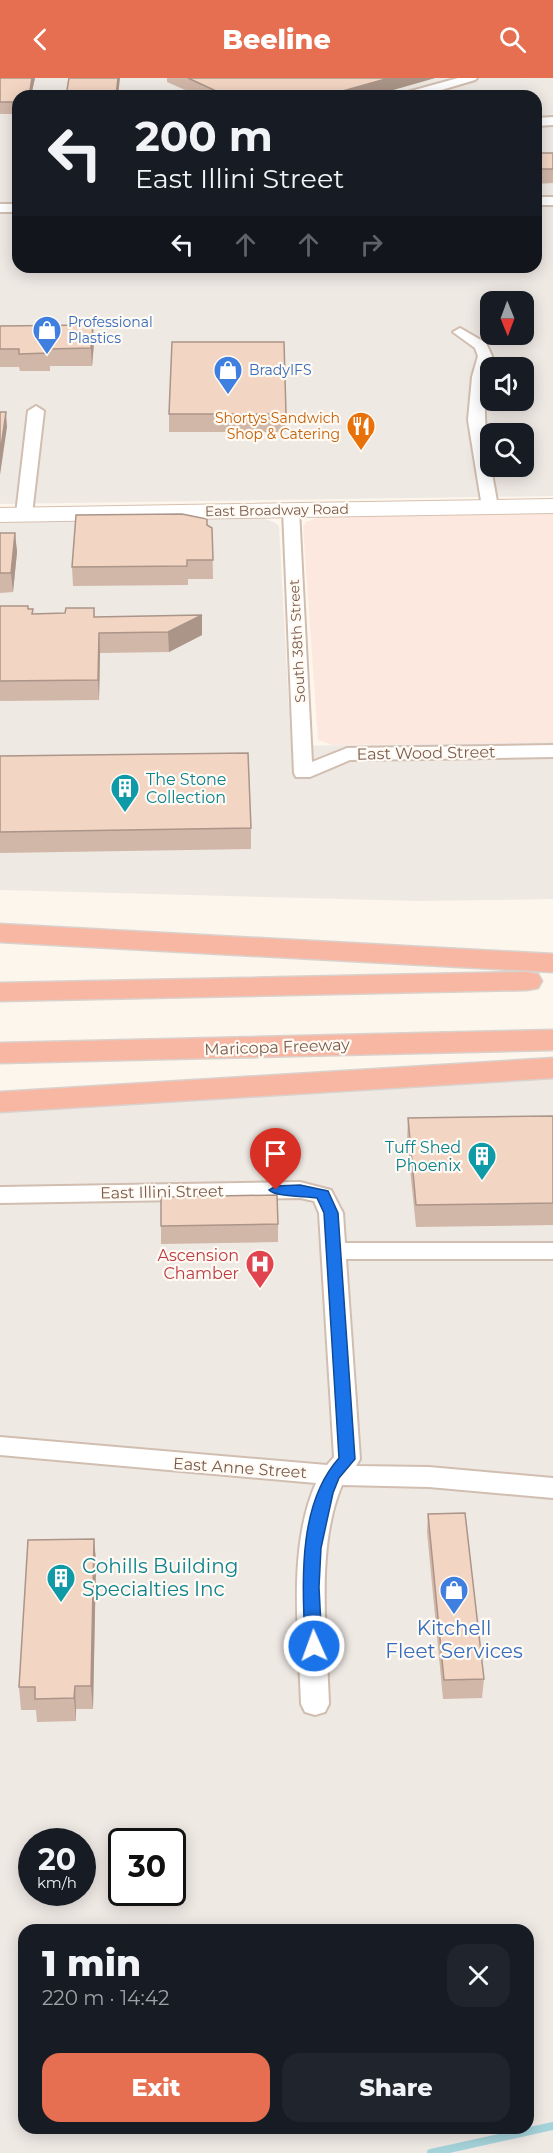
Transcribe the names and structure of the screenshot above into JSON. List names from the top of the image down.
{
  "streets": {
    "highway": ["Maricopa Freeway"],
    "main road": ["East Broadway Road"],
    "street": [
      "South 38th Street",
      "East Wood Street",
      "East Illini Street",
      "East Anne Street"
    ]
  },
  "crossings": [
    ["East Broadway Road", "South 38th Street"],
    ["South 38th Street", "East Wood Street"]
  ],
  "places": {
    "shop": ["Professional Plastics", "BradyIFS", "Kitchell Fleet Services"],
    "restaurant": ["Shortys Sandwich Shop & Catering"],
    "building": ["The Stone Collection", "Tuff Shed Phoenix", "Cohills Building Specialties Inc"],
    "hospital": ["Ascension Chamber"]
  },
  "north": "bottom",
  "page": {
    "header": "Beeline",
    "turn": ["200 m", "East Illini Street"],
    "speed": "20 km/h",
    "limit": "30",
    "heading": ["1 min", "220 m · 14:42"],
    "buttons": ["Exit", "Share"]
  }
}
